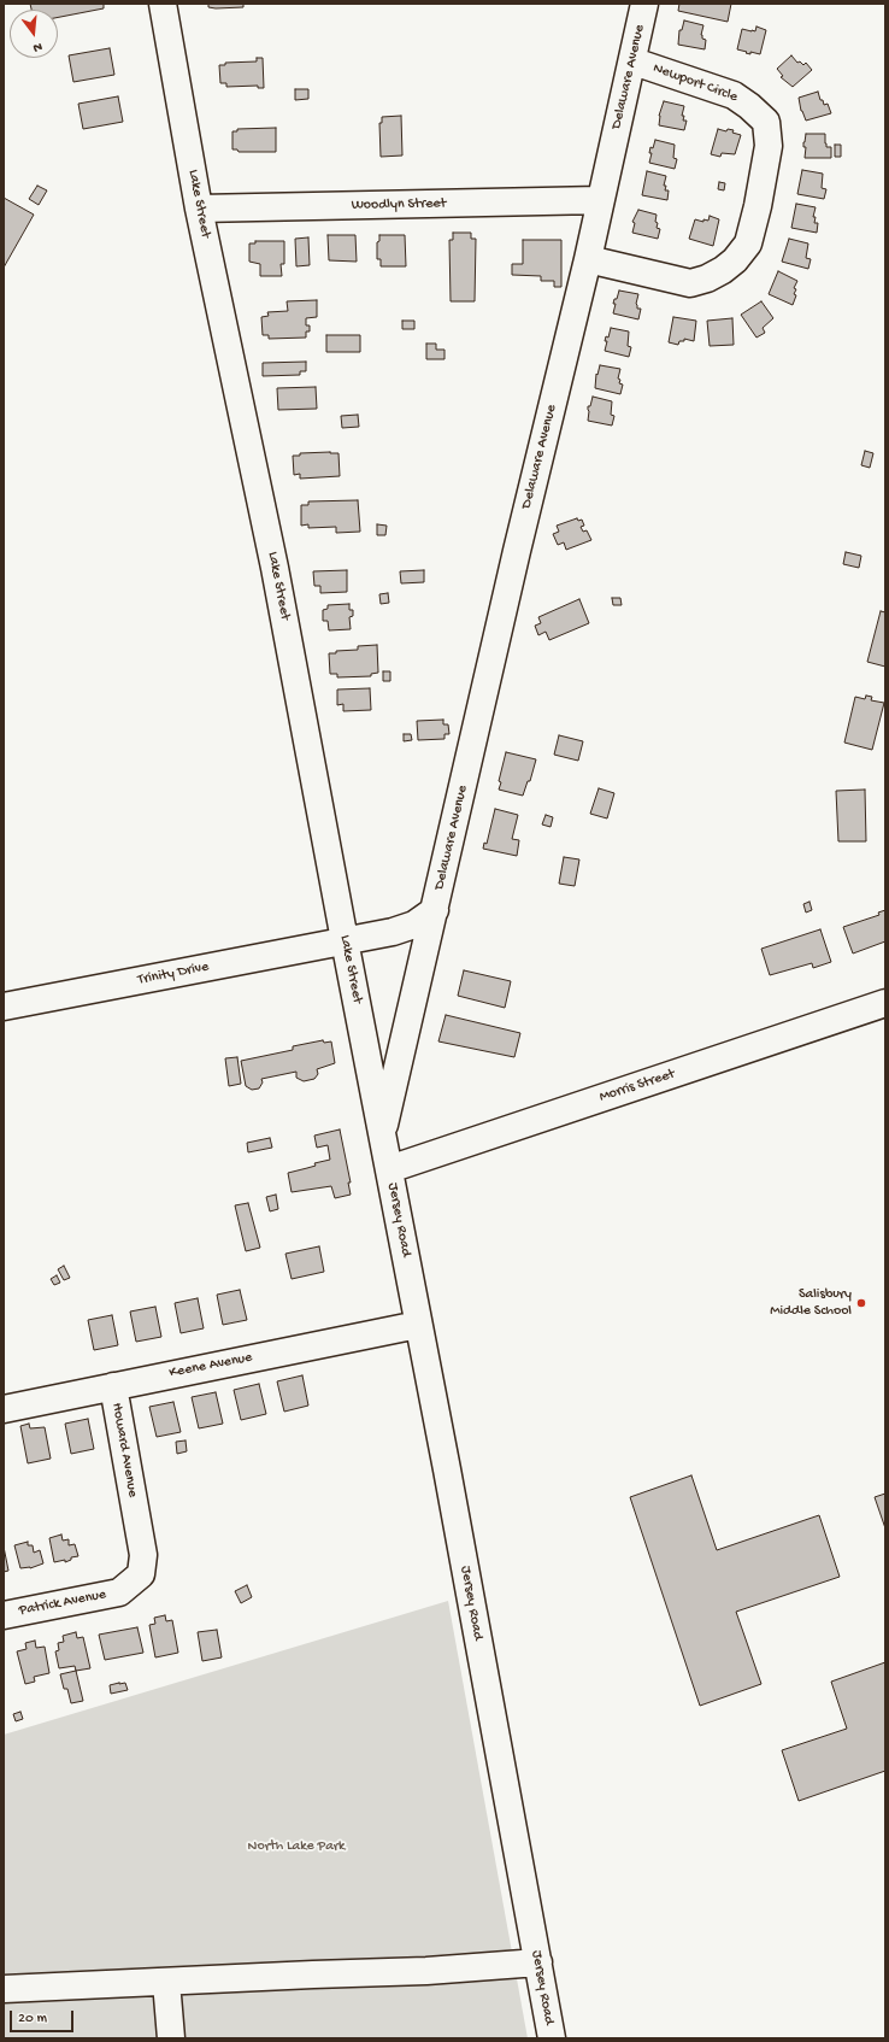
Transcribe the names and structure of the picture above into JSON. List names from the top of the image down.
{
  "streets": {
    "street": [
      "Delaware Avenue",
      "Newport Circle",
      "Lake Street",
      "Woodlyn Street",
      "Trinity Drive",
      "Morris Street",
      "Jersey Road",
      "Keene Avenue",
      "Howard Avenue",
      "Patrick Avenue"
    ]
  },
  "crossings": [
    ["Delaware Avenue", "Newport Circle"],
    ["Delaware Avenue", "Lake Street"],
    ["Delaware Avenue", "Woodlyn Street"],
    ["Delaware Avenue", "Trinity Drive"],
    ["Lake Street", "Woodlyn Street"],
    ["Lake Street", "Trinity Drive"],
    ["Lake Street", "Morris Street"],
    ["Lake Street", "Jersey Road"],
    ["Morris Street", "Jersey Road"],
    ["Jersey Road", "Keene Avenue"],
    ["Keene Avenue", "Howard Avenue"],
    ["Howard Avenue", "Patrick Avenue"]
  ],
  "parks": ["North Lake Park"],
  "places": ["Salisbury Middle School"],
  "scale_bar": "20 m",
  "north": "bottom"
}
